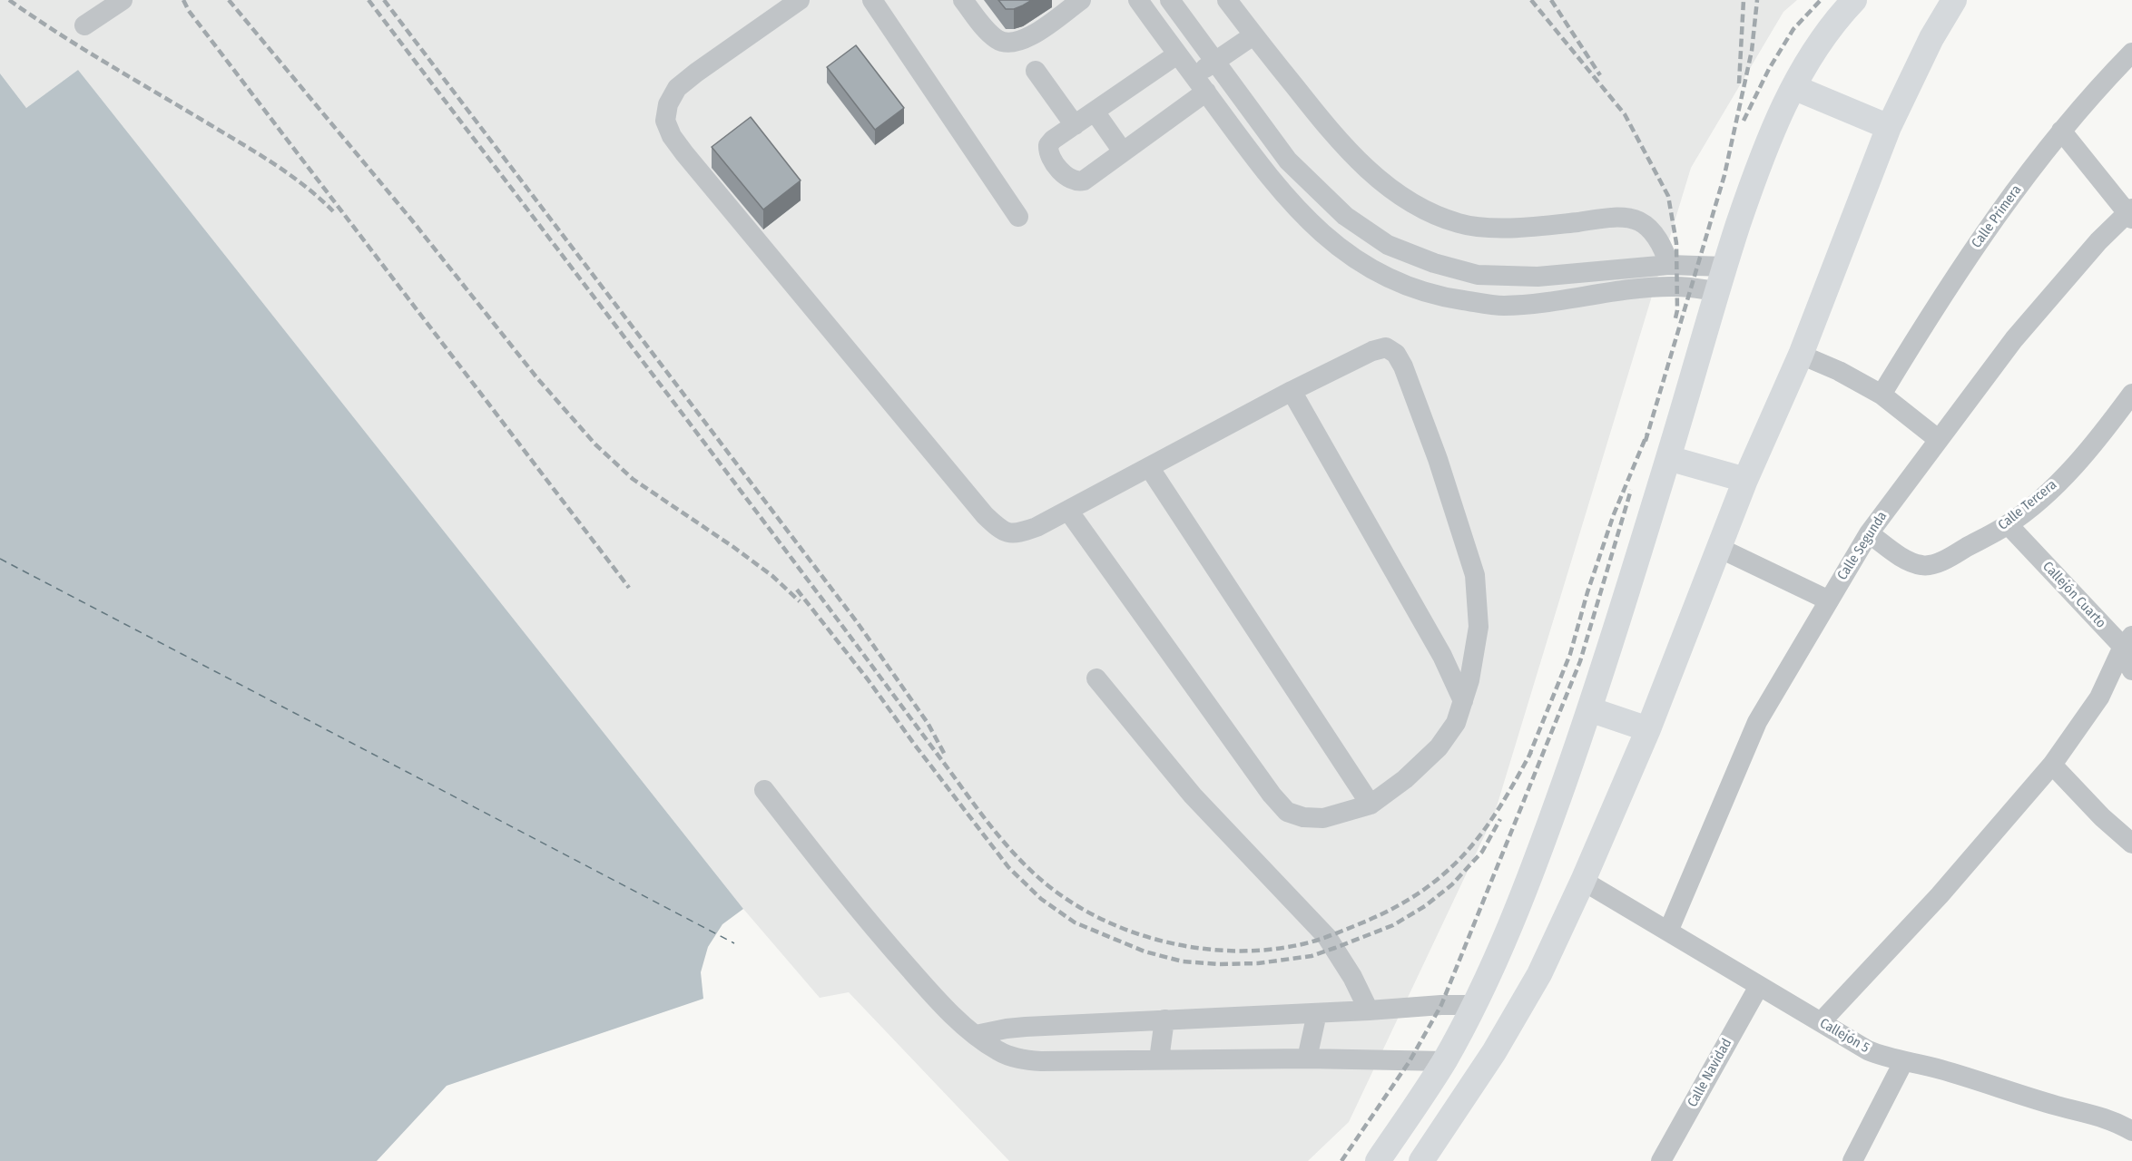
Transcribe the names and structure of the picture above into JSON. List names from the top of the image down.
{
  "streets": {
    "street": [
      "Calle Primera",
      "Calle Tercera",
      "Calle Segunda",
      "Callejón Cuarto",
      "Callejón 5",
      "Calle Navidad"
    ]
  },
  "crossings": [
    ["Calle Tercera", "Calle Segunda"],
    ["Calle Tercera", "Callejón Cuarto"],
    ["Calle Segunda", "Callejón 5"],
    ["Callejón 5", "Calle Navidad"]
  ]
}
